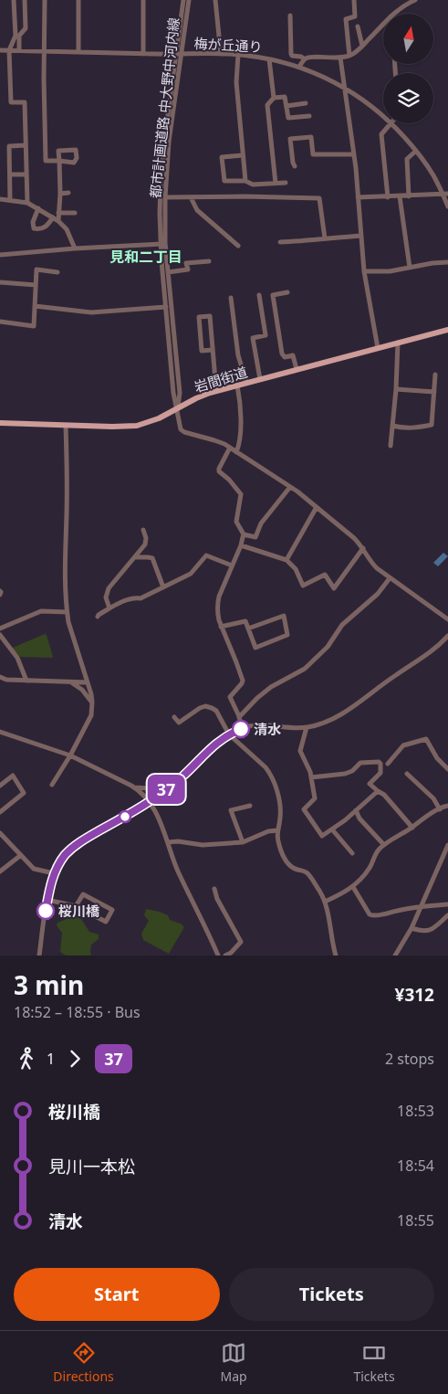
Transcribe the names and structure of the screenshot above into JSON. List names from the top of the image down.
{
  "streets": {
    "main road": ["岩間街道"],
    "street": ["梅が丘通り", "都市計画道路 中大野中河内線"]
  },
  "crossings": [
    ["梅が丘通り", "都市計画道路 中大野中河内線"],
    ["都市計画道路 中大野中河内線", "岩間街道"]
  ],
  "districts": ["見和二丁目"],
  "places": ["清水", "桜川橋"],
  "lines": ["bus line 37"],
  "north": "top",
  "page": {
    "on_map": "37",
    "heading": ["3 min", "18:52 – 18:55 · Bus", "¥312"],
    "legs": ["1", "37", "2 stops"],
    "list": [
      {
        "name": "桜川橋",
        "value": "18:53"
      },
      {
        "name": "見川一本松",
        "value": "18:54"
      },
      {
        "name": "清水",
        "value": "18:55"
      }
    ],
    "buttons": ["Start", "Tickets"],
    "tabs": ["Directions", "Map", "Tickets"]
  }
}
